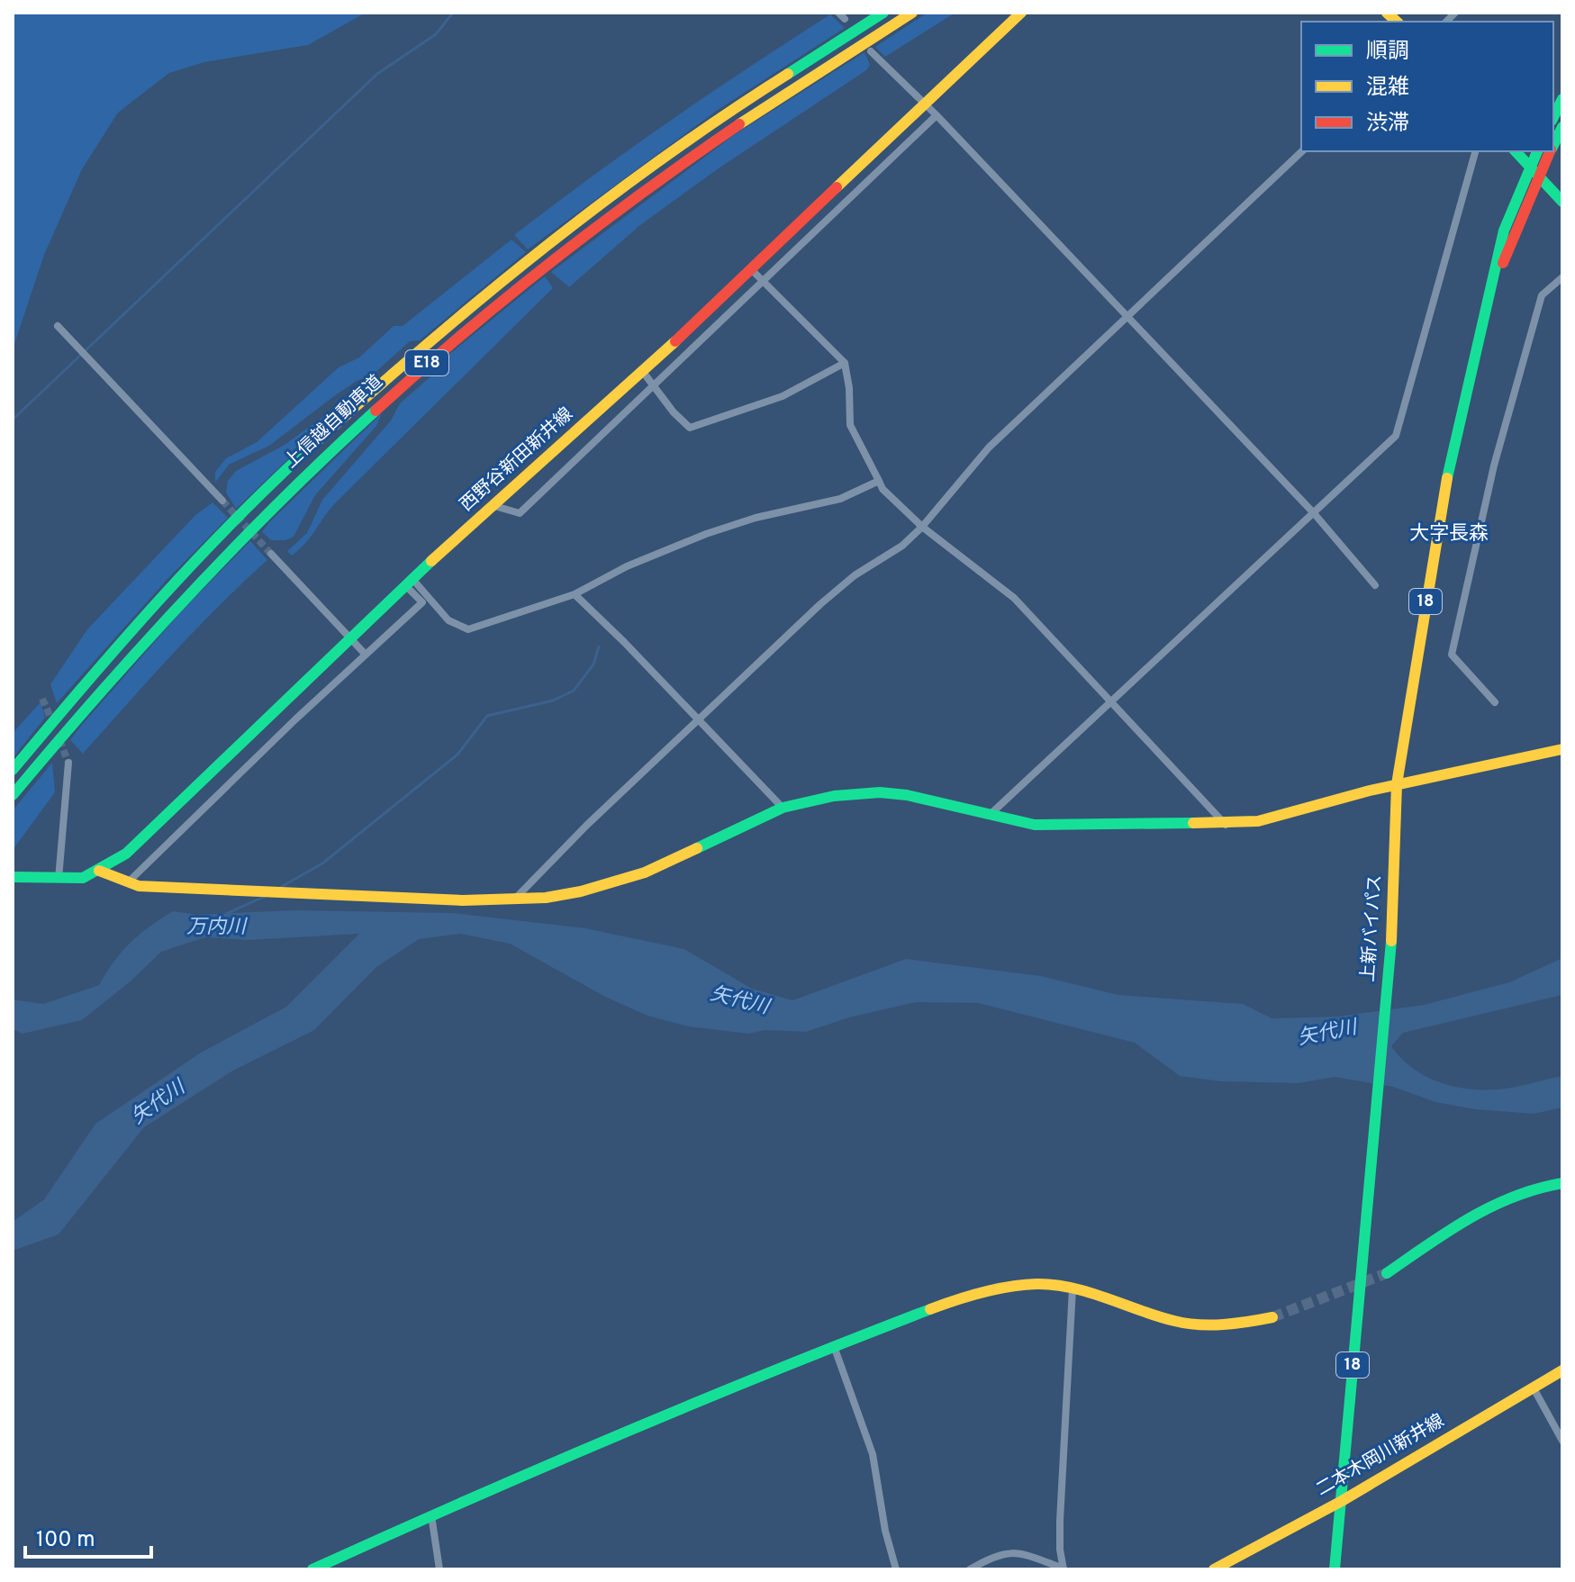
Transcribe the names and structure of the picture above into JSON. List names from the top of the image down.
{
  "streets": {
    "main road": [
      "E18",
      "上信越自動車道",
      "西野谷新田新井線",
      "18",
      "上新バイパス",
      "二本木岡川新井線"
    ]
  },
  "crossings": [
    ["上新バイパス", "二本木岡川新井線"]
  ],
  "districts": ["大字長森"],
  "water": ["万内川", "矢代川"],
  "legend": ["順調", "混雑", "渋滞"],
  "scale_bar": "100 m"
}
